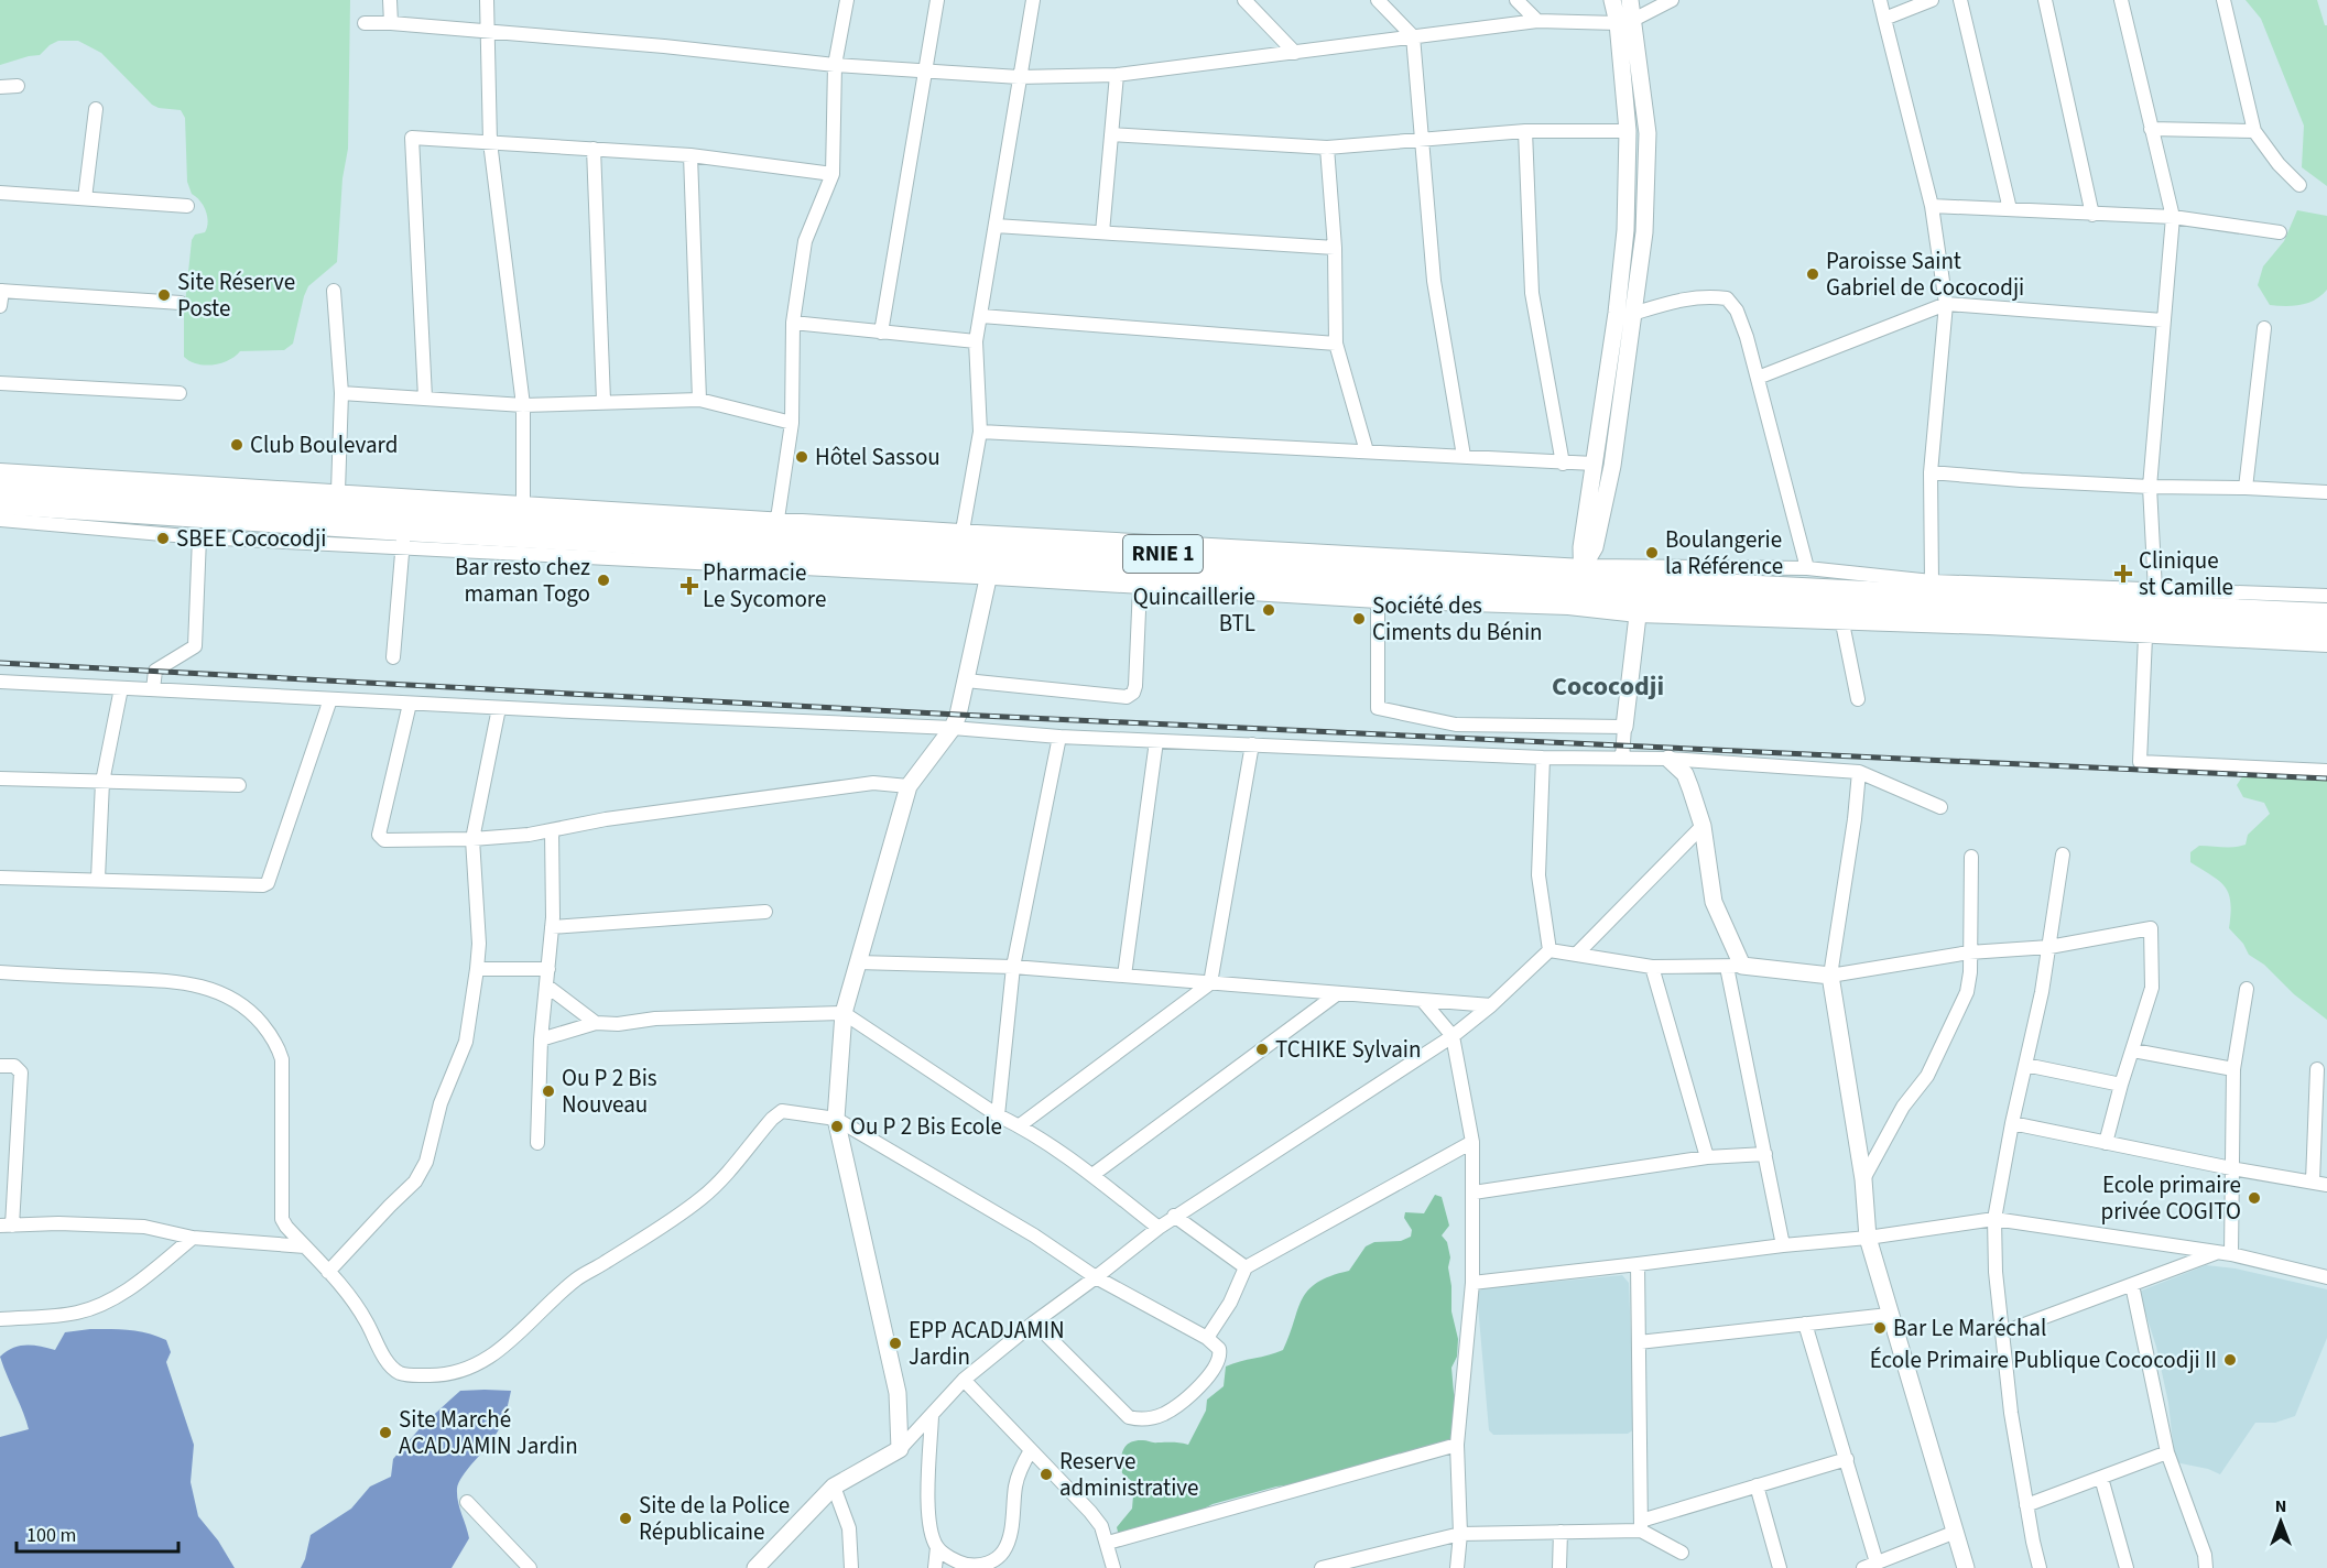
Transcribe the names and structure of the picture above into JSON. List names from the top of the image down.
{
  "streets": {
    "highway": ["RNIE 1"]
  },
  "districts": ["Cococodji"],
  "places": {
    "other": [
      "Paroisse Saint Gabriel de Cococodji",
      "Site Réserve Poste",
      "Club Boulevard",
      "Hôtel Sassou",
      "SBEE Cococodji",
      "Boulangerie la Référence",
      "Bar resto chez maman Togo",
      "Quincaillerie BTL",
      "Société des Ciments du Bénin",
      "TCHIKE Sylvain",
      "Ou P 2 Bis Nouveau",
      "Ou P 2 Bis Ecole",
      "Ecole primaire privée COGITO",
      "Bar Le Maréchal",
      "EPP ACADJAMIN Jardin",
      "École Primaire Publique Cococodji II",
      "Site Marché ACADJAMIN Jardin",
      "Reserve administrative",
      "Site de la Police Républicaine"
    ],
    "health": ["Clinique st Camille", "Pharmacie Le Sycomore"]
  },
  "scale_bar": "100 m",
  "north": "top"
}
